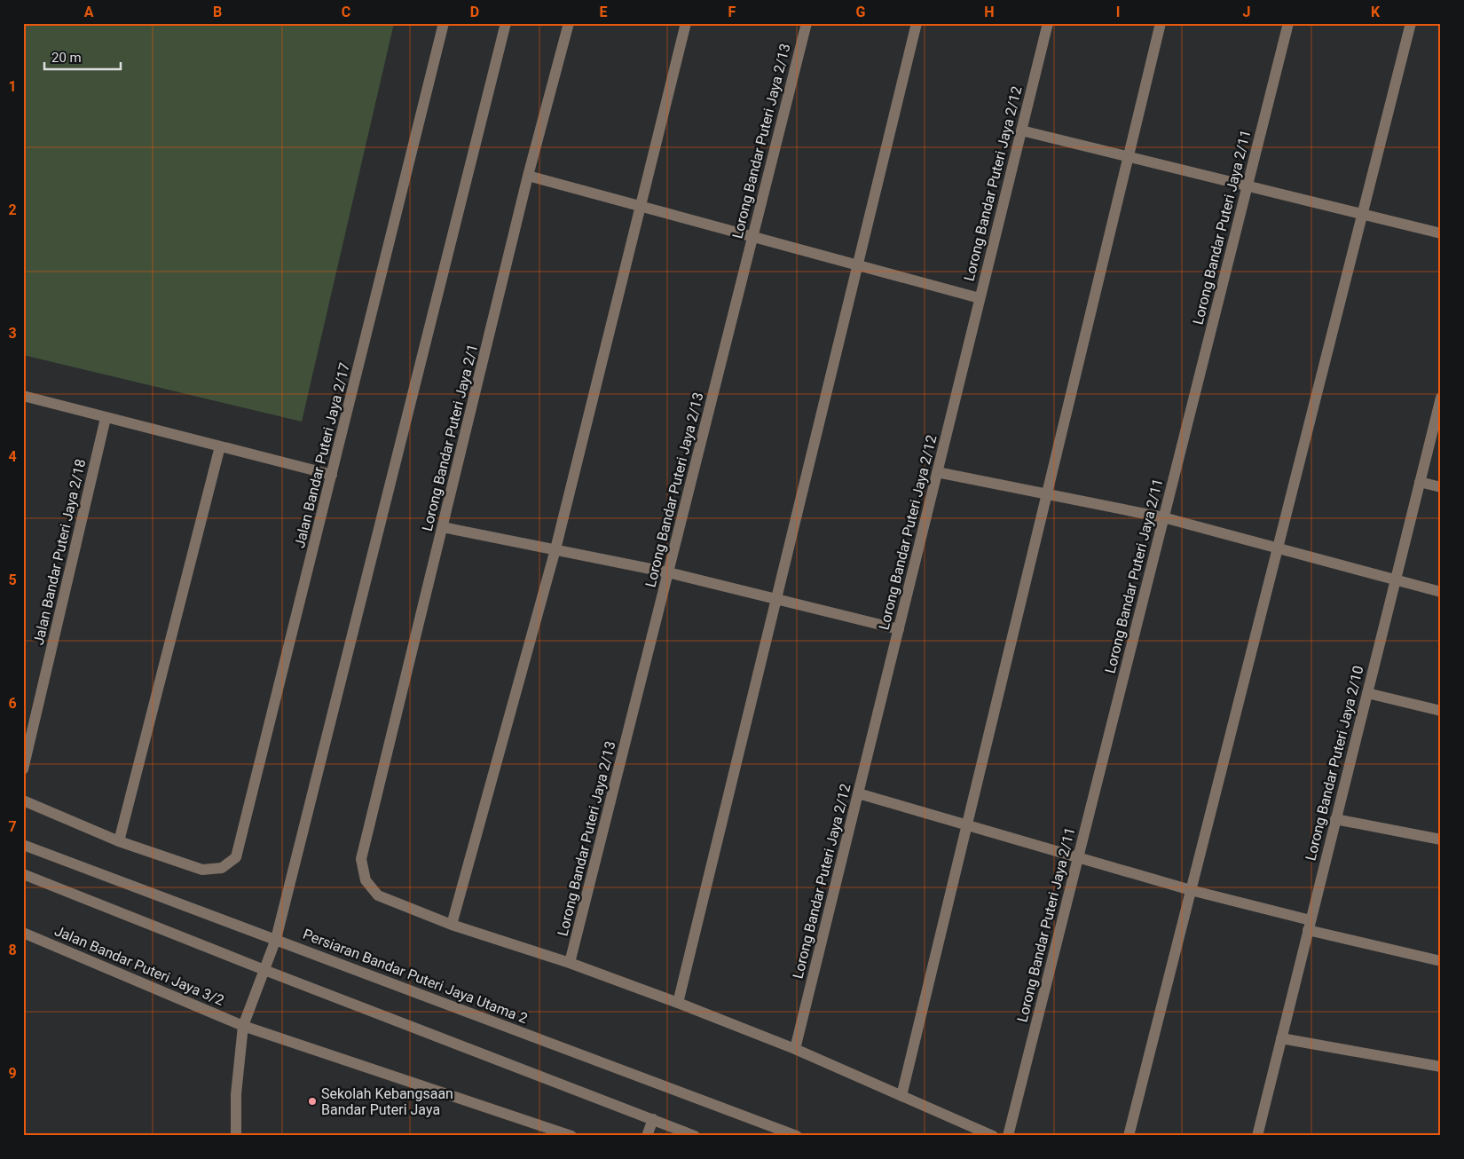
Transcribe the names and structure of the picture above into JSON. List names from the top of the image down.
{
  "streets": {
    "street": [
      "Lorong Bandar Puteri Jaya 2/13",
      "Lorong Bandar Puteri Jaya 2/12",
      "Lorong Bandar Puteri Jaya 2/11",
      "Lorong Bandar Puteri Jaya 2/1",
      "Jalan Bandar Puteri Jaya 2/17",
      "Jalan Bandar Puteri Jaya 2/18",
      "Lorong Bandar Puteri Jaya 2/10",
      "Jalan Bandar Puteri Jaya 3/2",
      "Persiaran Bandar Puteri Jaya Utama 2"
    ]
  },
  "places": ["Sekolah Kebangsaan Bandar Puteri Jaya"],
  "scale_bar": "20 m",
  "grid": {
    "columns": [
      "A",
      "B",
      "C",
      "D",
      "E",
      "F",
      "G",
      "H",
      "I",
      "J",
      "K"
    ],
    "rows": [
      "1",
      "2",
      "3",
      "4",
      "5",
      "6",
      "7",
      "8",
      "9"
    ]
  }
}
